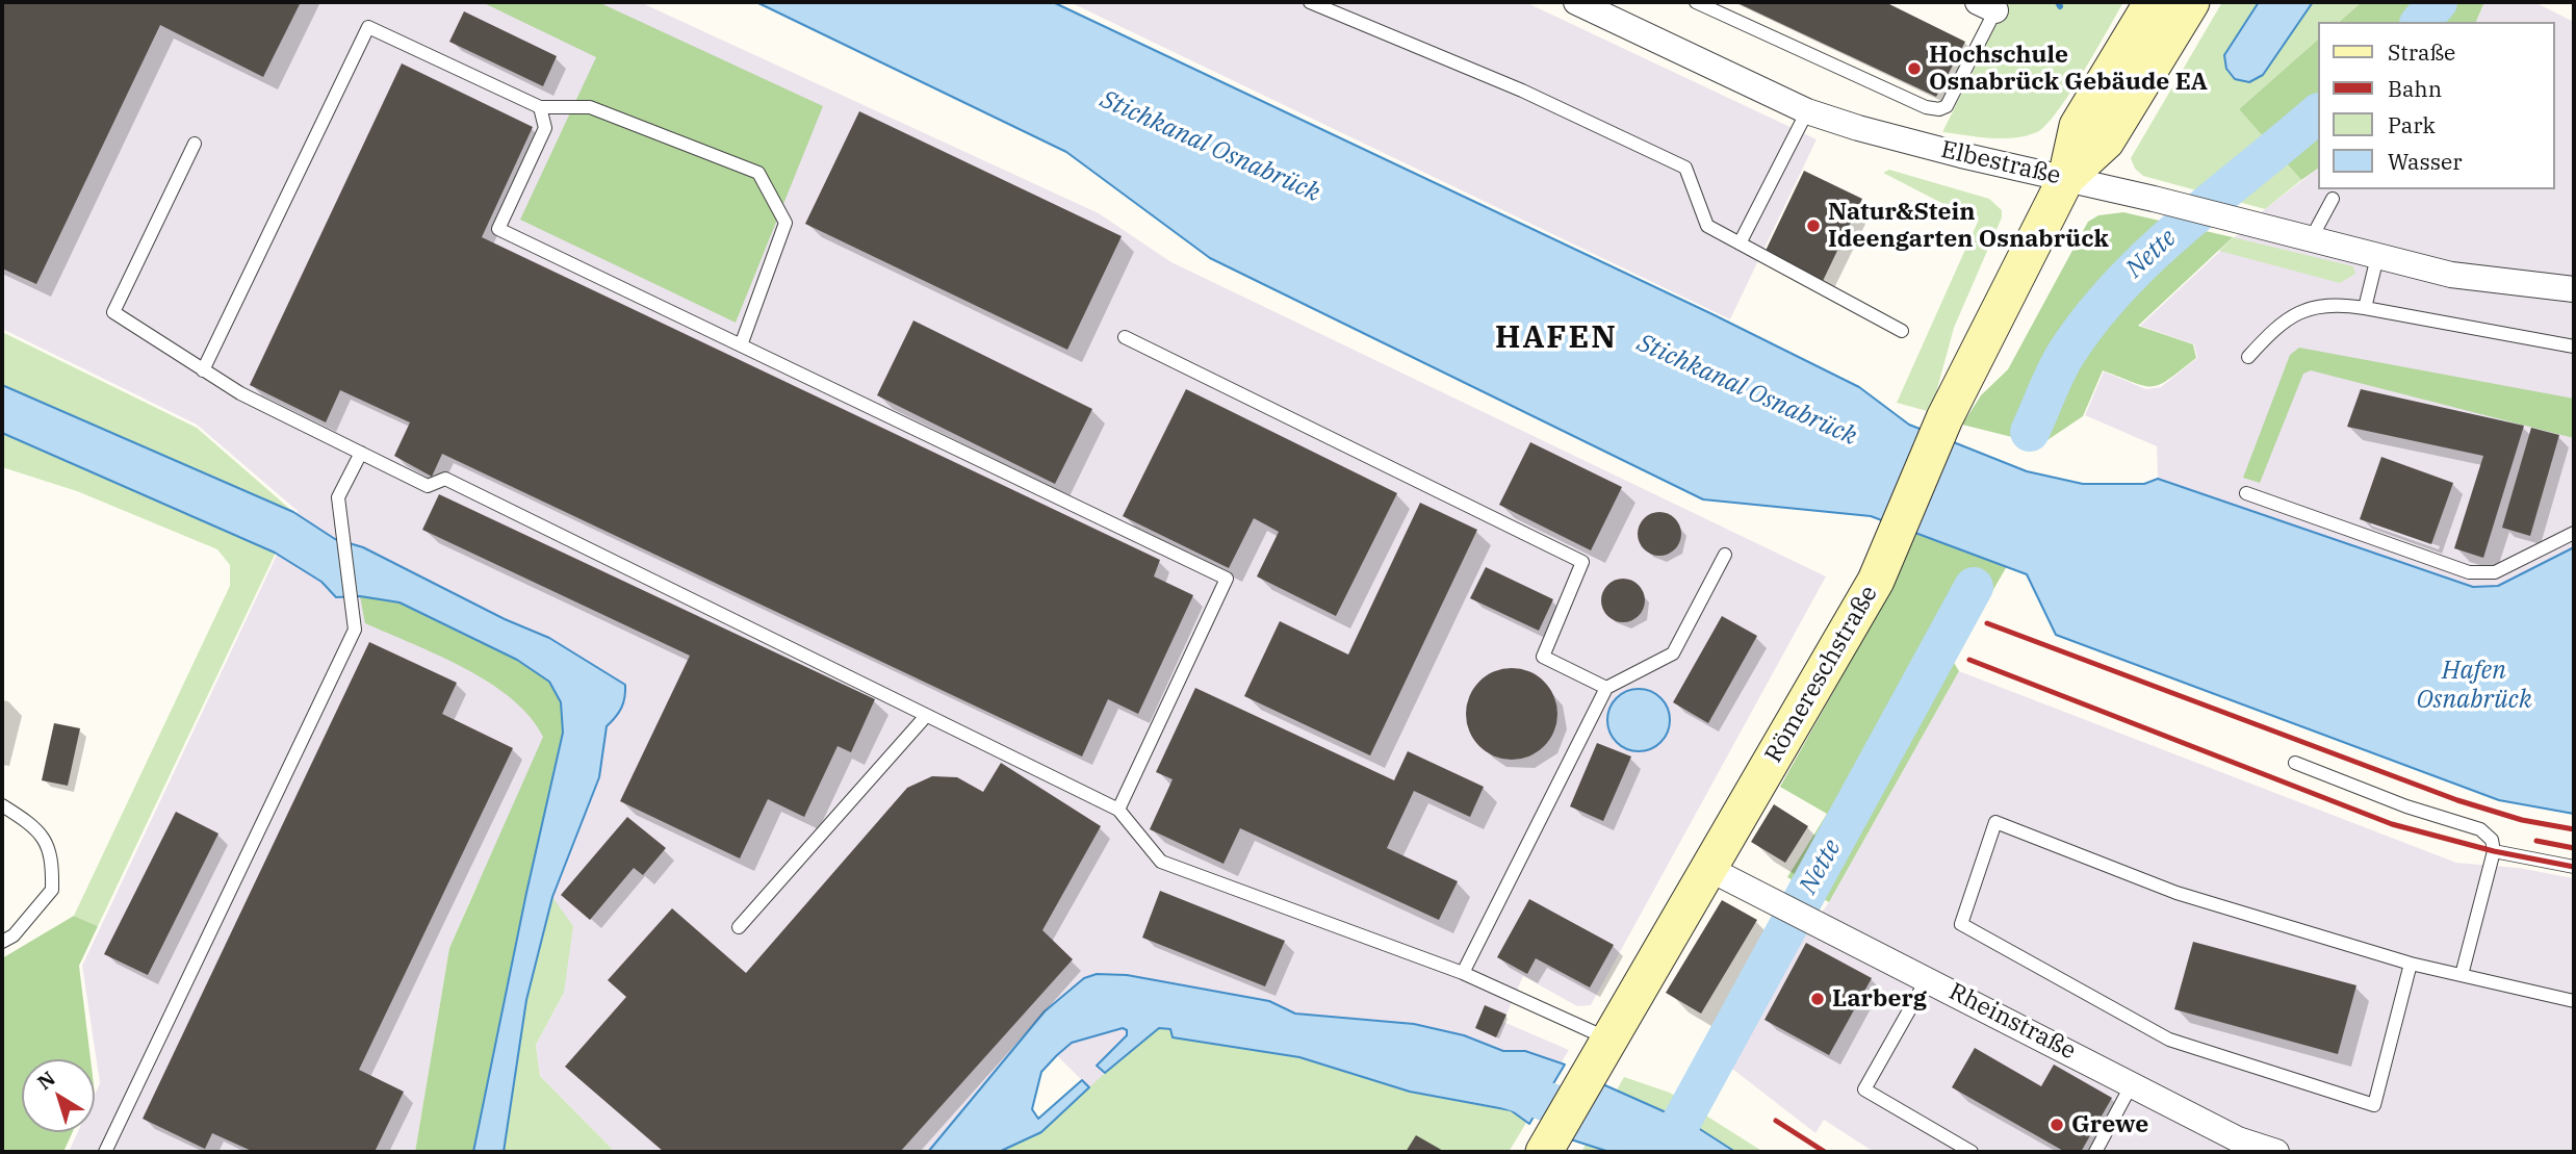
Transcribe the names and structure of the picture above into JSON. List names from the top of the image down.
{
  "streets": {
    "main road": ["Römereschstraße"],
    "street": ["Elbestraße", "Rheinstraße"]
  },
  "crossings": [
    ["Elbestraße", "Römereschstraße"],
    ["Römereschstraße", "Rheinstraße"]
  ],
  "districts": ["HAFEN"],
  "water": ["Stichkanal Osnabrück", "Nette", "Hafen Osnabrück"],
  "places": [
    "Hochschule Osnabrück Gebäude EA",
    "Natur&Stein Ideengarten Osnabrück",
    "Larberg",
    "Grewe"
  ],
  "legend": [
    "Straße",
    "Bahn",
    "Park",
    "Wasser"
  ],
  "north": "top left"
}
